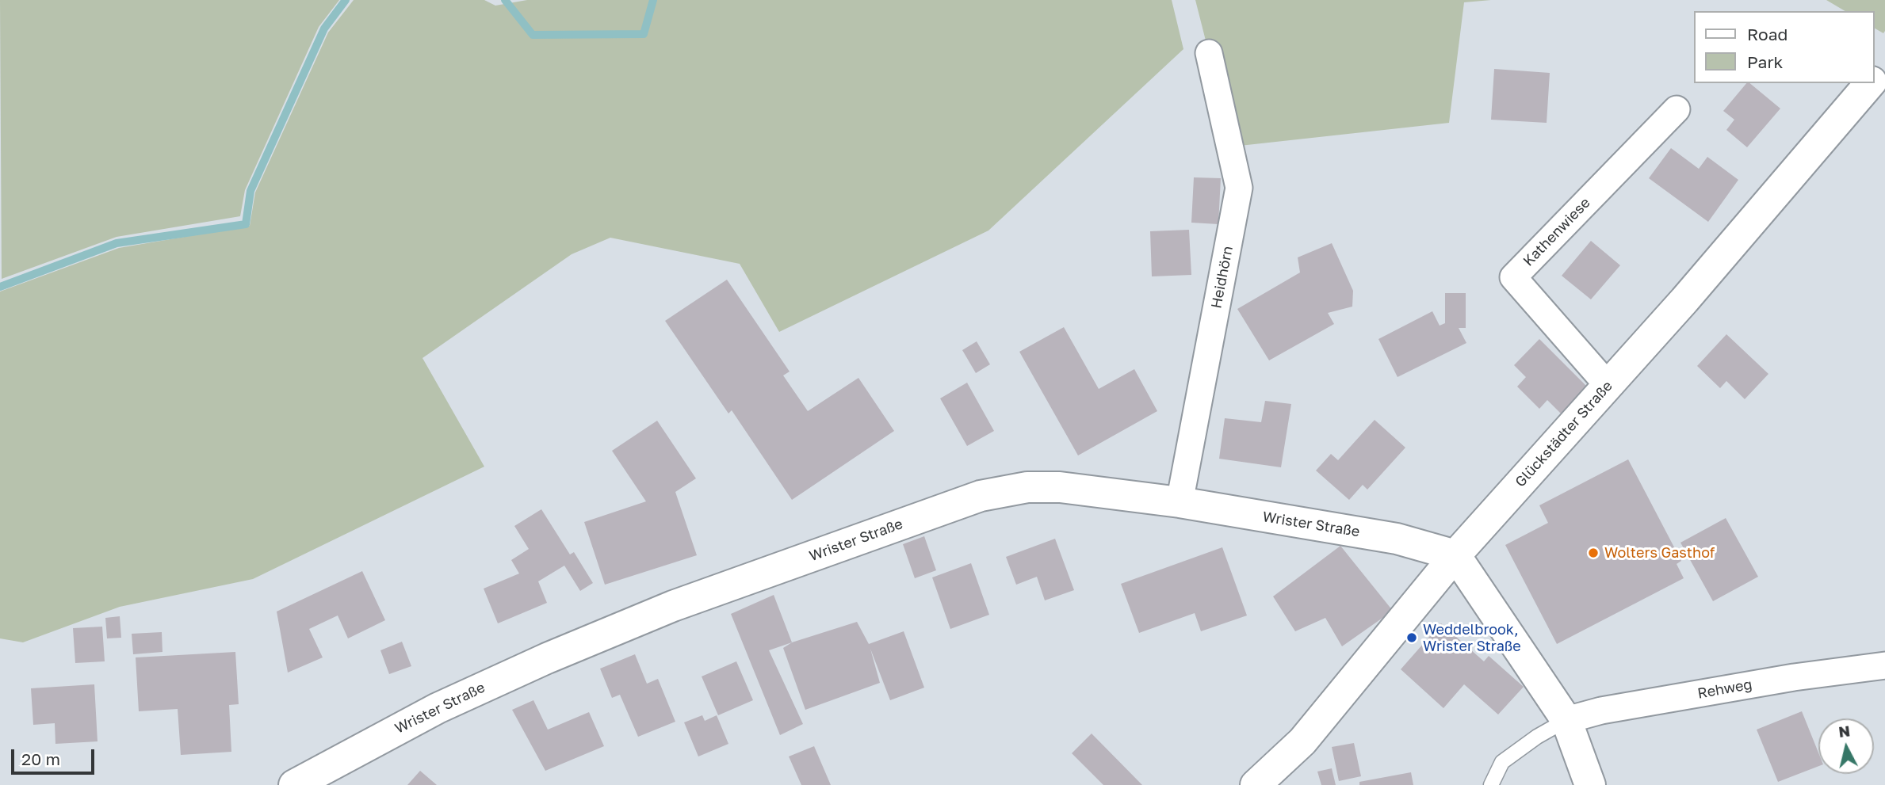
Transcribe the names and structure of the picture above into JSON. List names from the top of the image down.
{
  "streets": {
    "street": [
      "Kathenwiese",
      "Heidhörn",
      "Glückstädter Straße",
      "Wrister Straße",
      "Rehweg"
    ]
  },
  "crossings": [
    ["Kathenwiese", "Glückstädter Straße"],
    ["Heidhörn", "Wrister Straße"],
    ["Glückstädter Straße", "Wrister Straße"]
  ],
  "places": ["Wolters Gasthof", "Weddelbrook, Wrister Straße"],
  "legend": ["Road", "Park"],
  "scale_bar": "20 m",
  "north": "top"
}
